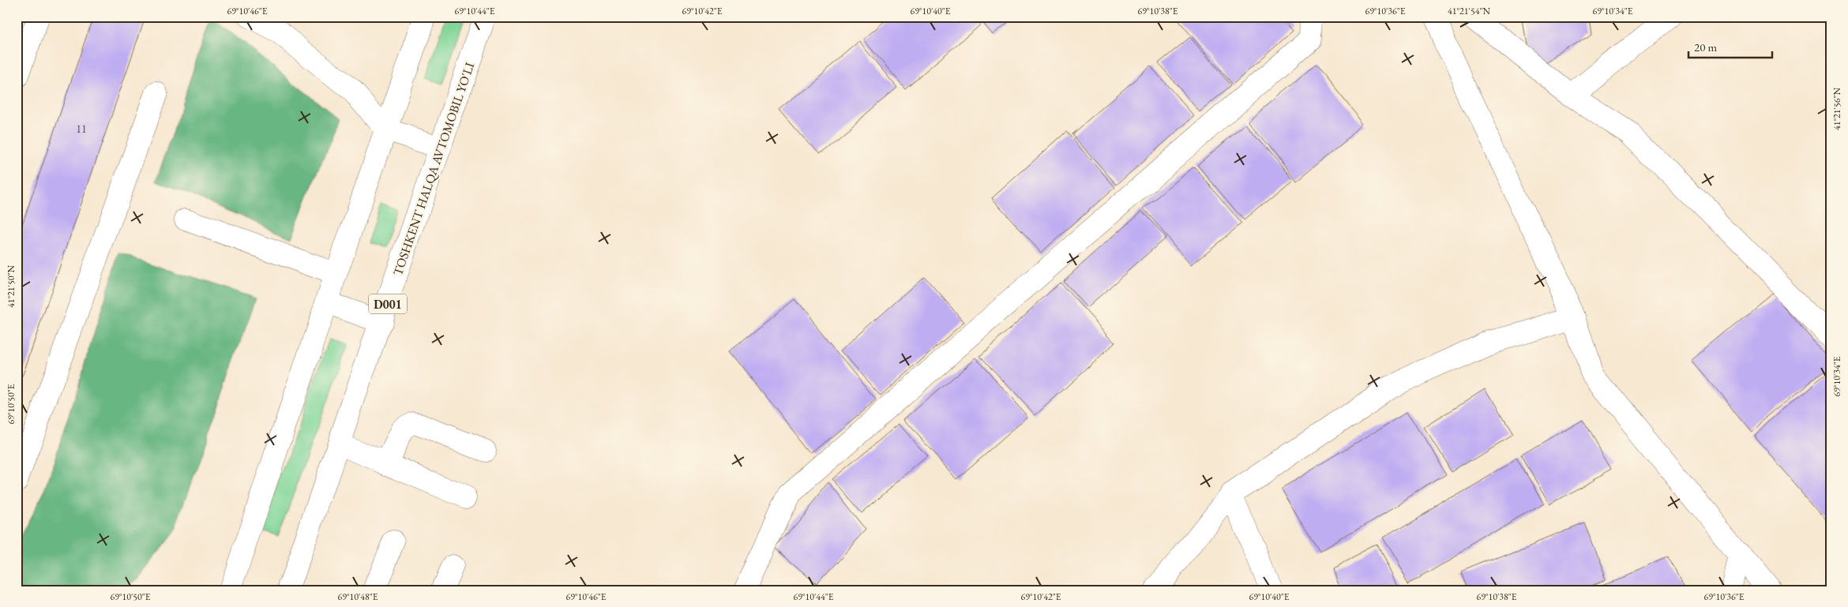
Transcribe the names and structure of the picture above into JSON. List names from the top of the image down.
{
  "streets": {
    "main road": ["TOSHKENT HALQA AVTOMOBIL YO'LI", "D001"]
  },
  "house_numbers": ["11"],
  "scale_bar": "20 m",
  "coordinates": [
    "69°10'46\"E",
    "69°10'44\"E",
    "69°10'42\"E",
    "69°10'40\"E",
    "69°10'38\"E",
    "69°10'36\"E",
    "41°21'54\"N",
    "69°10'34\"E",
    "41°21'56\"N",
    "41°21'50\"N",
    "69°10'50\"E",
    "69°10'48\"E"
  ]
}
